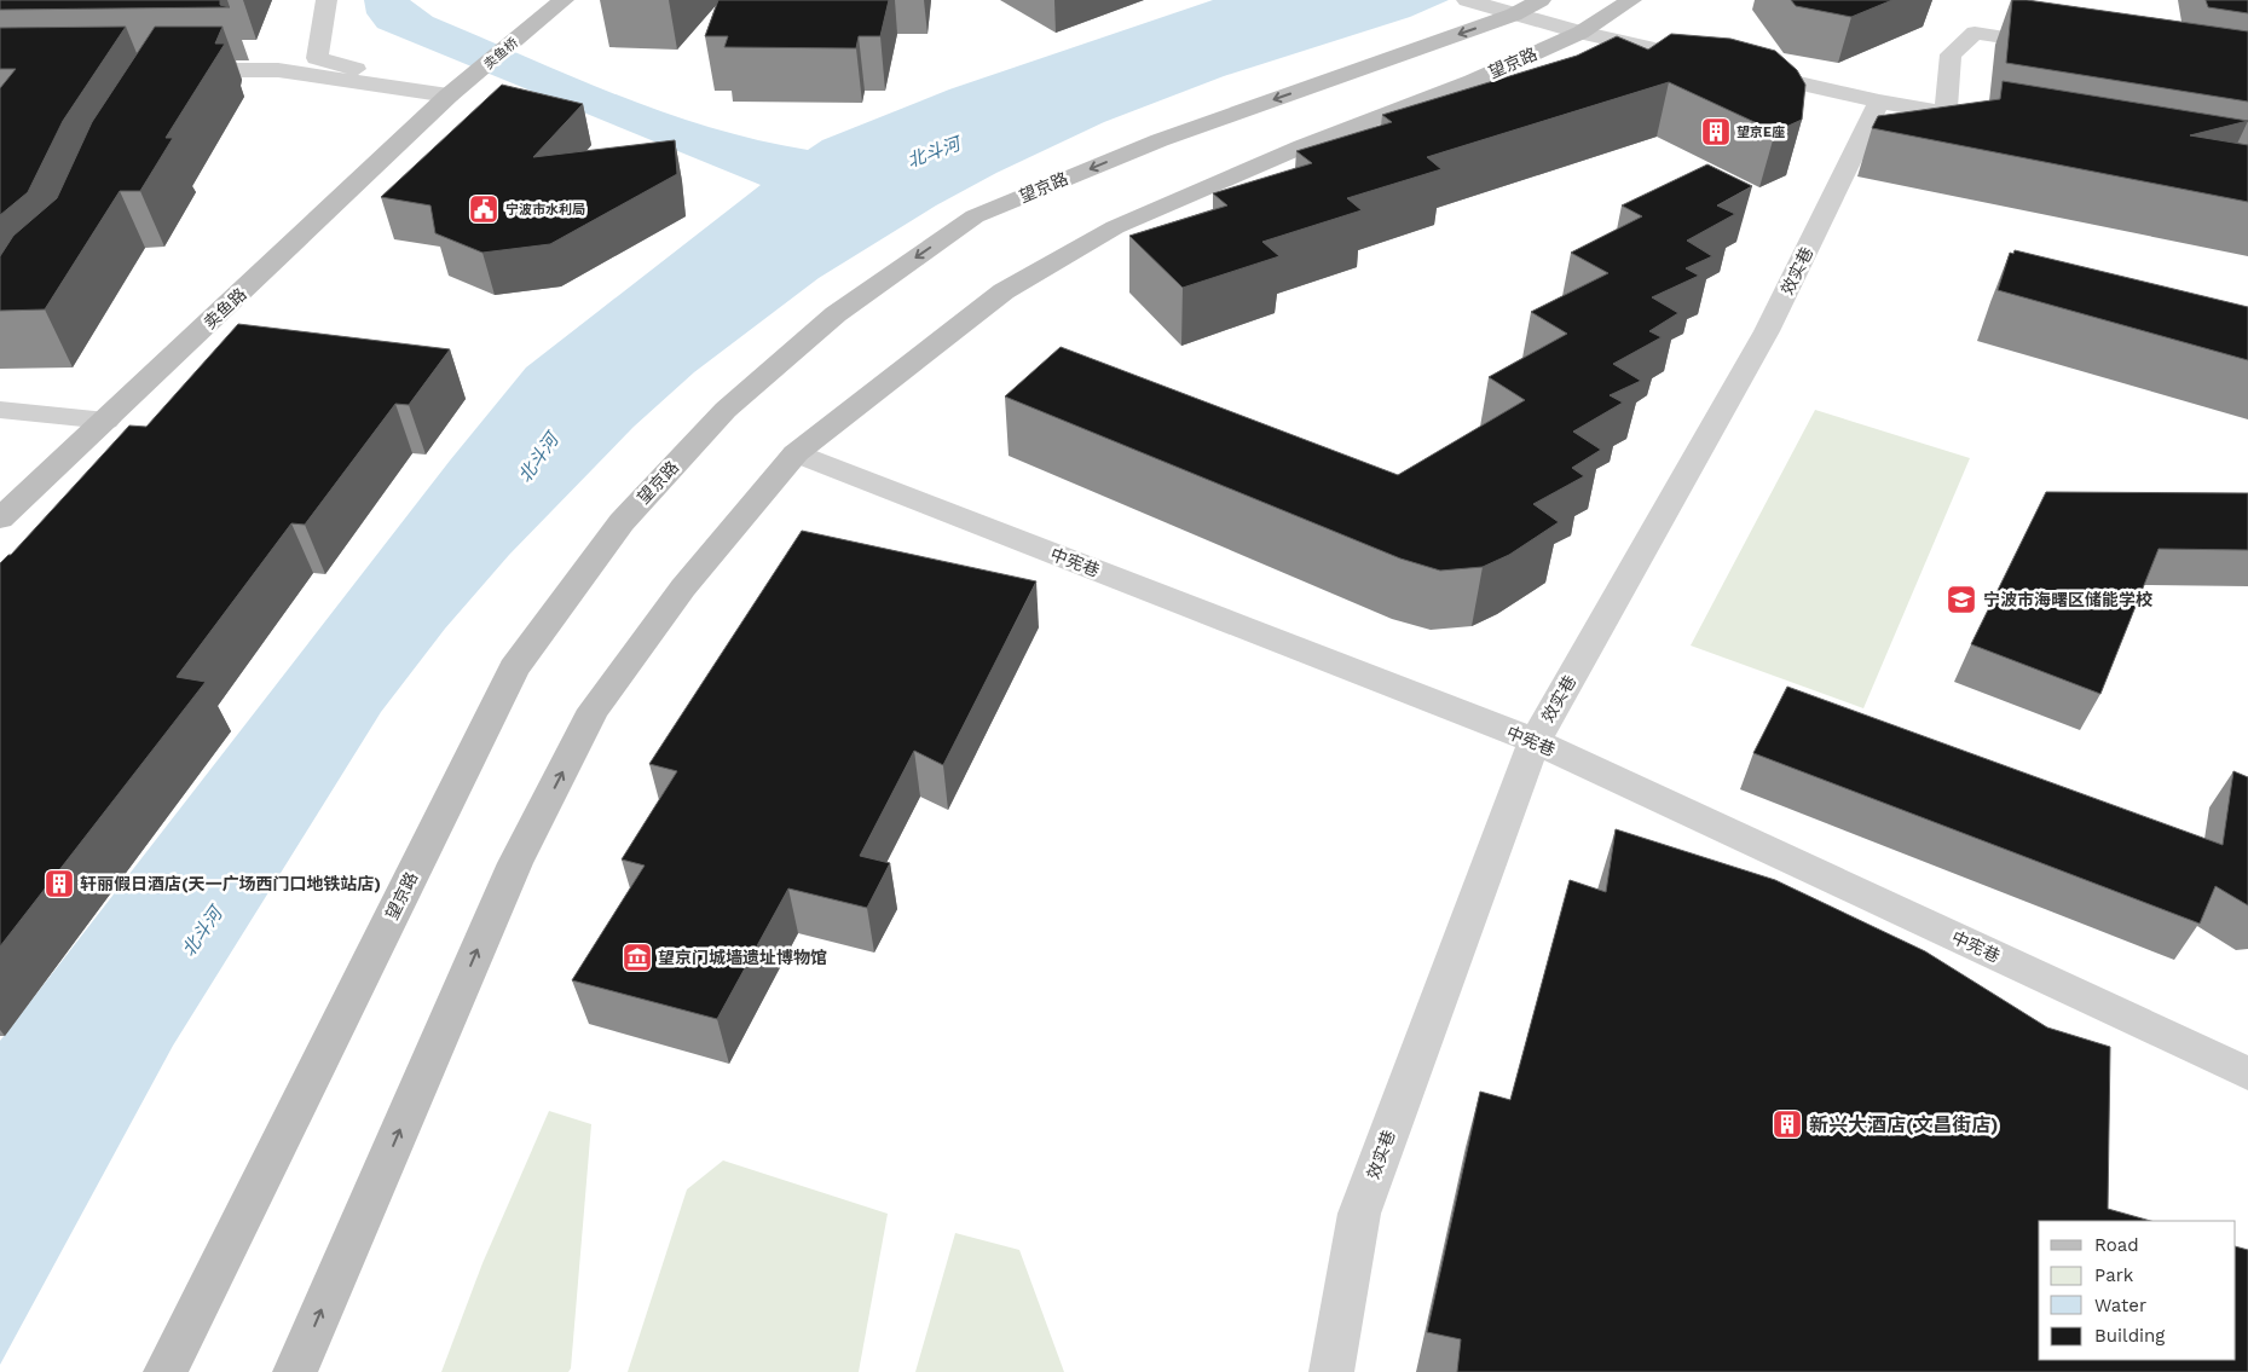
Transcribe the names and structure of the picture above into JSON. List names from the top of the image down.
{
  "streets": {
    "main road": ["卖鱼桥", "望京路", "卖鱼路"],
    "street": ["效实巷", "中宪巷"]
  },
  "crossings": [
    ["卖鱼桥", "卖鱼路"],
    ["望京路", "中宪巷"],
    ["效实巷", "中宪巷"]
  ],
  "water": ["北斗河"],
  "places": {
    "building": ["望京E座", "轩丽假日酒店(天一广场西门口地铁站店)", "新兴大酒店(文昌街店)"],
    "public building": ["宁波市水利局"],
    "school or university": ["宁波市海曙区储能学校"],
    "museum": ["望京门城墙遗址博物馆"]
  },
  "legend": [
    "Road",
    "Park",
    "Water",
    "Building"
  ]
}
